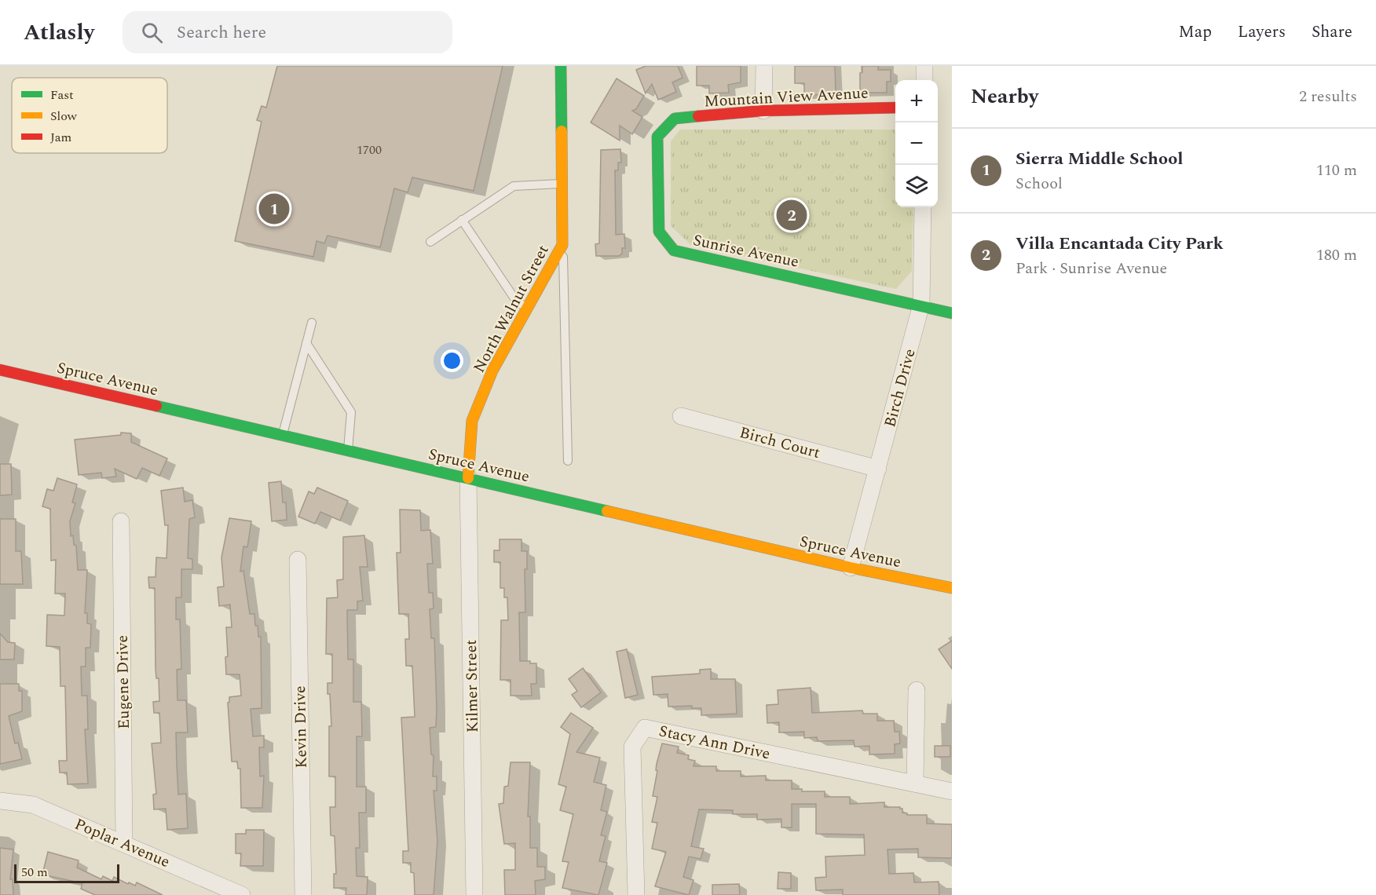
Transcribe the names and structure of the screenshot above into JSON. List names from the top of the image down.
{
  "streets": {
    "street": [
      "Mountain View Avenue",
      "Sunrise Avenue",
      "North Walnut Street",
      "Spruce Avenue",
      "Birch Drive",
      "Birch Court",
      "Eugene Drive",
      "Kilmer Street",
      "Kevin Drive",
      "Stacy Ann Drive",
      "Poplar Avenue"
    ]
  },
  "crossings": [
    ["Mountain View Avenue", "Sunrise Avenue"],
    ["Sunrise Avenue", "Birch Drive"],
    ["North Walnut Street", "Spruce Avenue"],
    ["North Walnut Street", "Kilmer Street"],
    ["Spruce Avenue", "Birch Drive"],
    ["Spruce Avenue", "Kilmer Street"],
    ["Birch Drive", "Birch Court"],
    ["Eugene Drive", "Poplar Avenue"]
  ],
  "house_numbers": ["1700"],
  "legend": ["Fast", "Slow", "Jam"],
  "scale_bar": "50 m",
  "page": {
    "header": "Atlasly",
    "search": "Search here",
    "nav": ["Map", "Layers", "Share"],
    "heading": ["Nearby", "2 results"],
    "map_buttons": ["+", "−"],
    "list": [
      {
        "mark": "1",
        "name": "Sierra Middle School",
        "note": "School",
        "value": "110 m"
      },
      {
        "mark": "2",
        "name": "Villa Encantada City Park",
        "note": "Park · Sunrise Avenue",
        "value": "180 m"
      }
    ],
    "pins": ["1", "2"],
    "scale": "50 m"
  }
}
